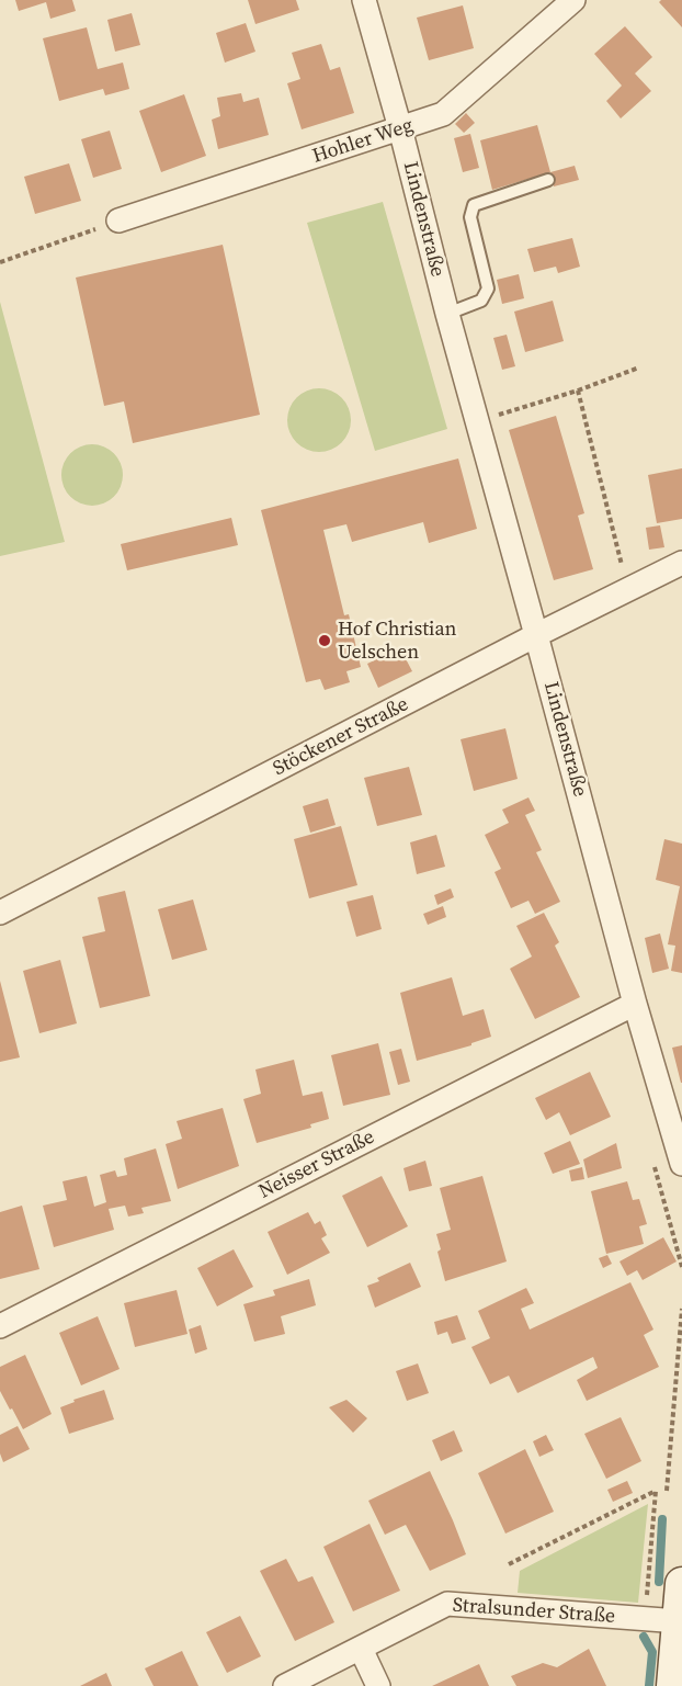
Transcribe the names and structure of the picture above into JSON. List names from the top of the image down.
{
  "streets": {
    "street": [
      "Hohler Weg",
      "Lindenstraße",
      "Stöckener Straße",
      "Neisser Straße",
      "Stralsunder Straße"
    ]
  },
  "crossings": [
    ["Hohler Weg", "Lindenstraße"],
    ["Lindenstraße", "Stöckener Straße"],
    ["Lindenstraße", "Neisser Straße"]
  ],
  "places": ["Hof Christian Uelschen"]
}
